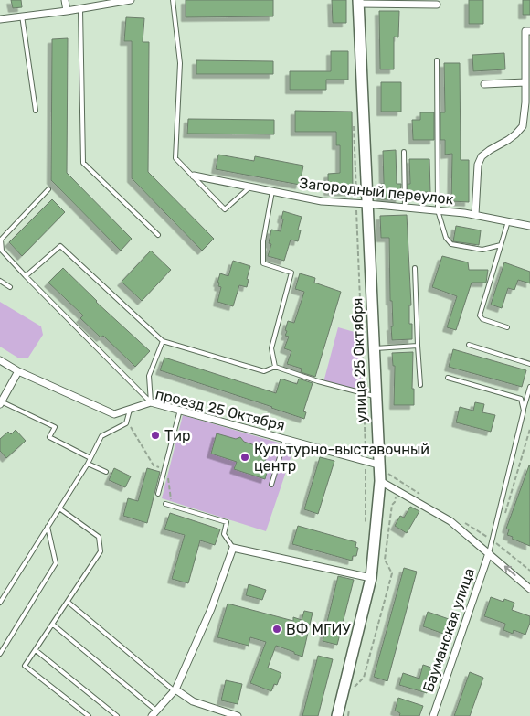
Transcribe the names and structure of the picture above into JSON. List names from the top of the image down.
{
  "streets": {
    "main road": ["улица 25 Октября"],
    "street": ["Загородный переулок", "проезд 25 Октября", "Бауманская улица"]
  },
  "crossings": [
    ["Загородный переулок", "улица 25 Октября"],
    ["улица 25 Октября", "проезд 25 Октября"]
  ],
  "places": ["Тир", "Культурно-выставочный центр", "ВФ МГИУ"]
}
